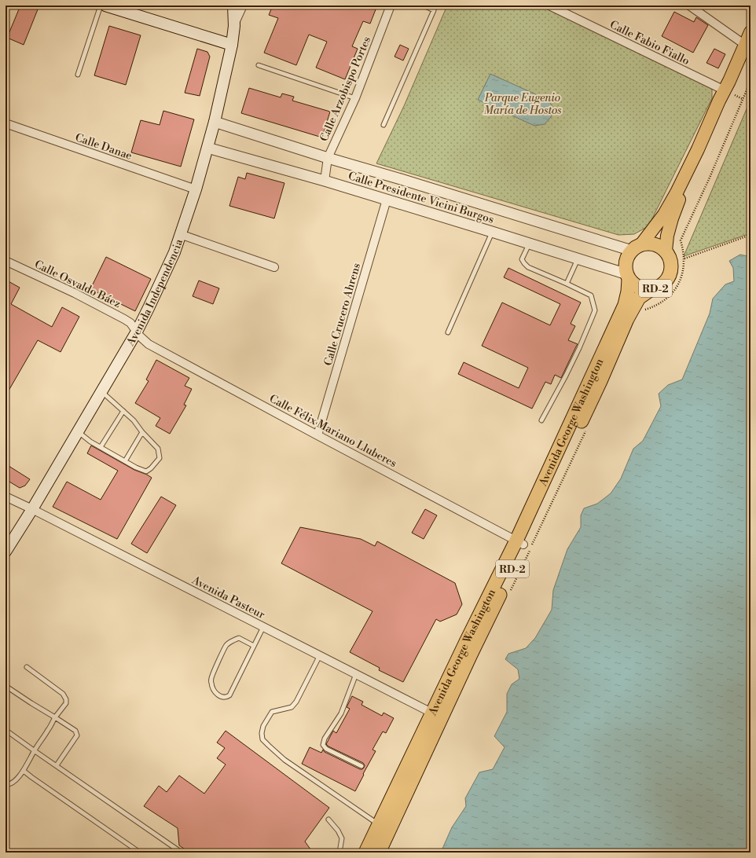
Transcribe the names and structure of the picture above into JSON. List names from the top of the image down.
{
  "streets": {
    "highway": ["RD-2", "Avenida George Washington"],
    "main road": ["Avenida Independencia"],
    "street": [
      "Calle Fabio Fiallo",
      "Calle Arzobispo Portes",
      "Calle Danae",
      "Calle Presidente Vicini Burgos",
      "Calle Osvaldo Báez",
      "Calle Crucero Ahrens",
      "Calle Félix Mariano Lluberes",
      "Avenida Pasteur"
    ]
  },
  "crossings": [
    ["Calle Fabio Fiallo", "RD-2"],
    ["Calle Arzobispo Portes", "Calle Presidente Vicini Burgos"],
    ["Calle Danae", "Avenida Independencia"],
    ["Calle Presidente Vicini Burgos", "RD-2"],
    ["Calle Presidente Vicini Burgos", "Avenida Independencia"],
    ["Calle Presidente Vicini Burgos", "Calle Crucero Ahrens"],
    ["Calle Presidente Vicini Burgos", "Avenida George Washington"],
    ["Calle Osvaldo Báez", "Avenida Independencia"],
    ["Calle Osvaldo Báez", "Calle Félix Mariano Lluberes"],
    ["RD-2", "Avenida George Washington"],
    ["Avenida Independencia", "Calle Félix Mariano Lluberes"],
    ["Avenida Independencia", "Avenida Pasteur"],
    ["Calle Crucero Ahrens", "Calle Félix Mariano Lluberes"],
    ["Avenida George Washington", "Calle Félix Mariano Lluberes"],
    ["Avenida George Washington", "Avenida Pasteur"]
  ],
  "parks": ["Parque Eugenio María de Hostos"]
}
